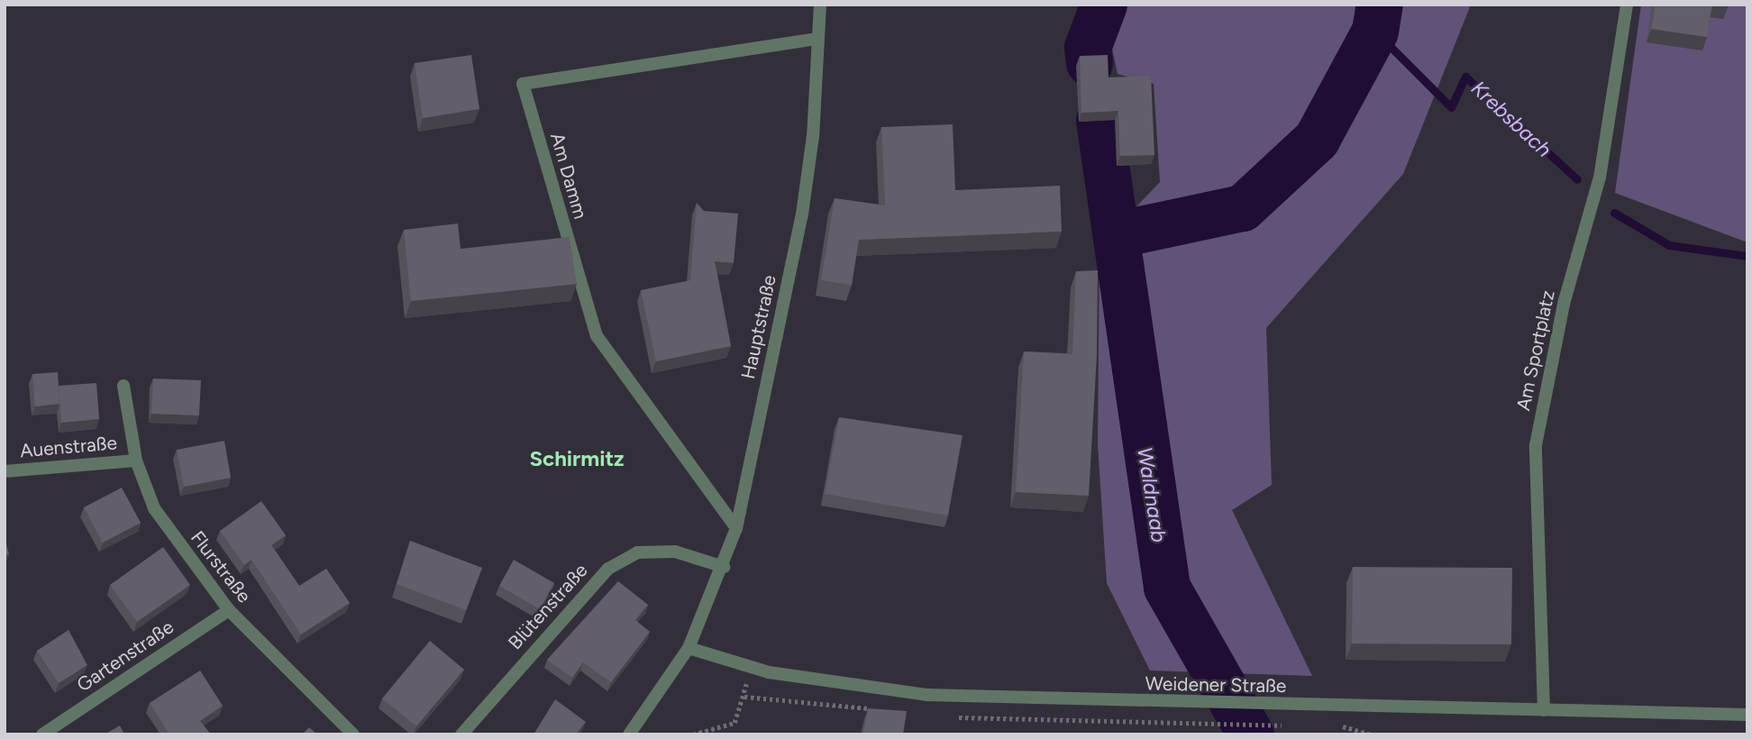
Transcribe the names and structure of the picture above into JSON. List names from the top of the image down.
{
  "streets": {
    "street": [
      "Am Damm",
      "Hauptstraße",
      "Am Sportplatz",
      "Auenstraße",
      "Flurstraße",
      "Blütenstraße",
      "Gartenstraße",
      "Weidener Straße"
    ]
  },
  "crossings": [
    ["Am Damm", "Hauptstraße"],
    ["Hauptstraße", "Blütenstraße"],
    ["Hauptstraße", "Weidener Straße"],
    ["Am Sportplatz", "Weidener Straße"],
    ["Auenstraße", "Flurstraße"],
    ["Flurstraße", "Gartenstraße"]
  ],
  "districts": ["Schirmitz"],
  "water": ["Krebsbach", "Waldnaab"]
}
